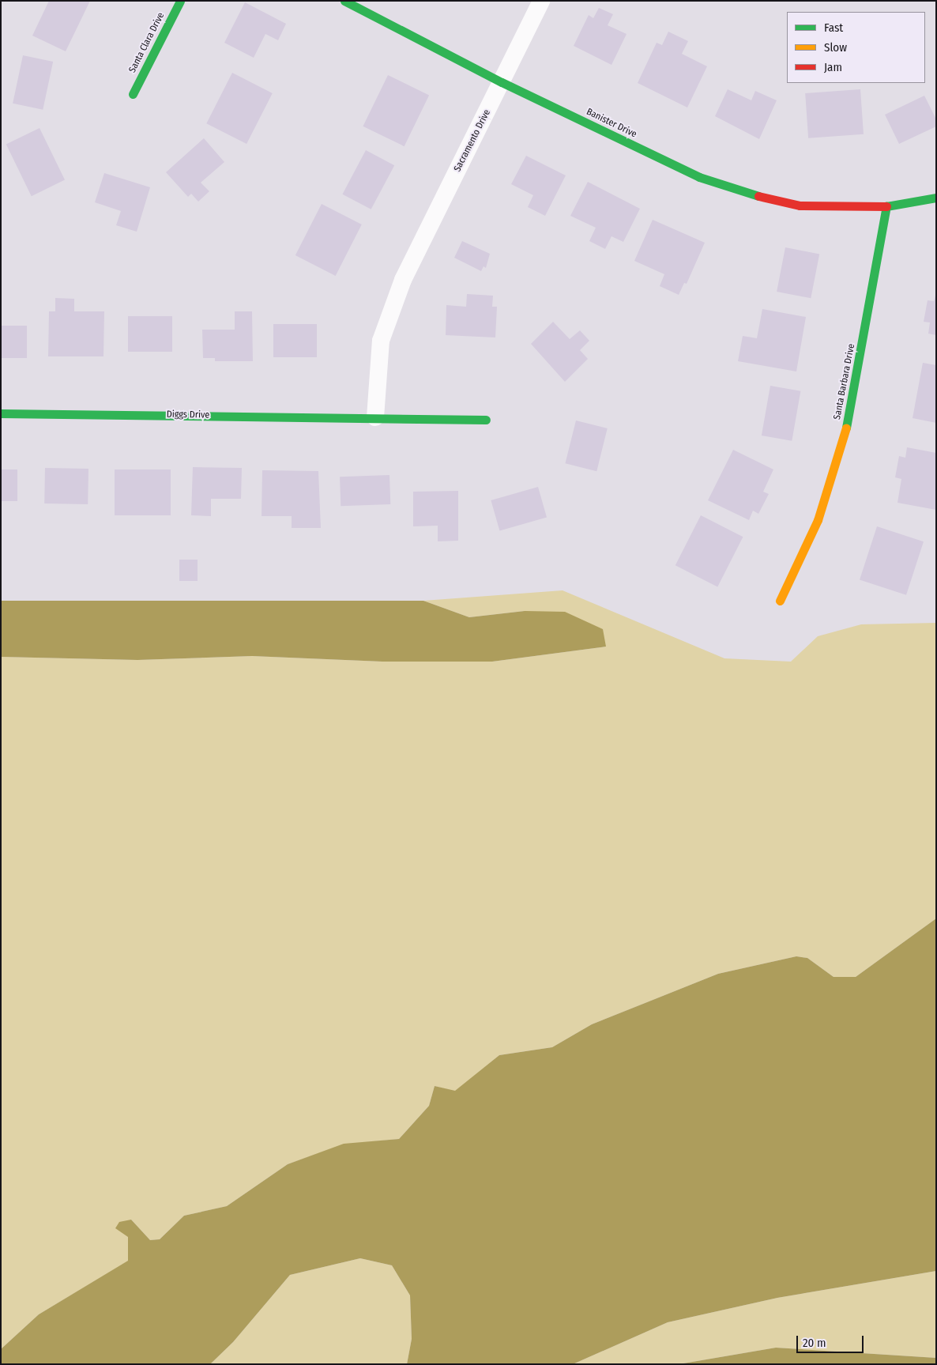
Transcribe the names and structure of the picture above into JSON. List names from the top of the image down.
{
  "streets": {
    "street": [
      "Santa Clara Drive",
      "Banister Drive",
      "Sacramento Drive",
      "Santa Barbara Drive",
      "Diggs Drive"
    ]
  },
  "crossings": [
    ["Banister Drive", "Sacramento Drive"],
    ["Banister Drive", "Santa Barbara Drive"],
    ["Sacramento Drive", "Diggs Drive"]
  ],
  "legend": ["Fast", "Slow", "Jam"],
  "scale_bar": "20 m"
}
